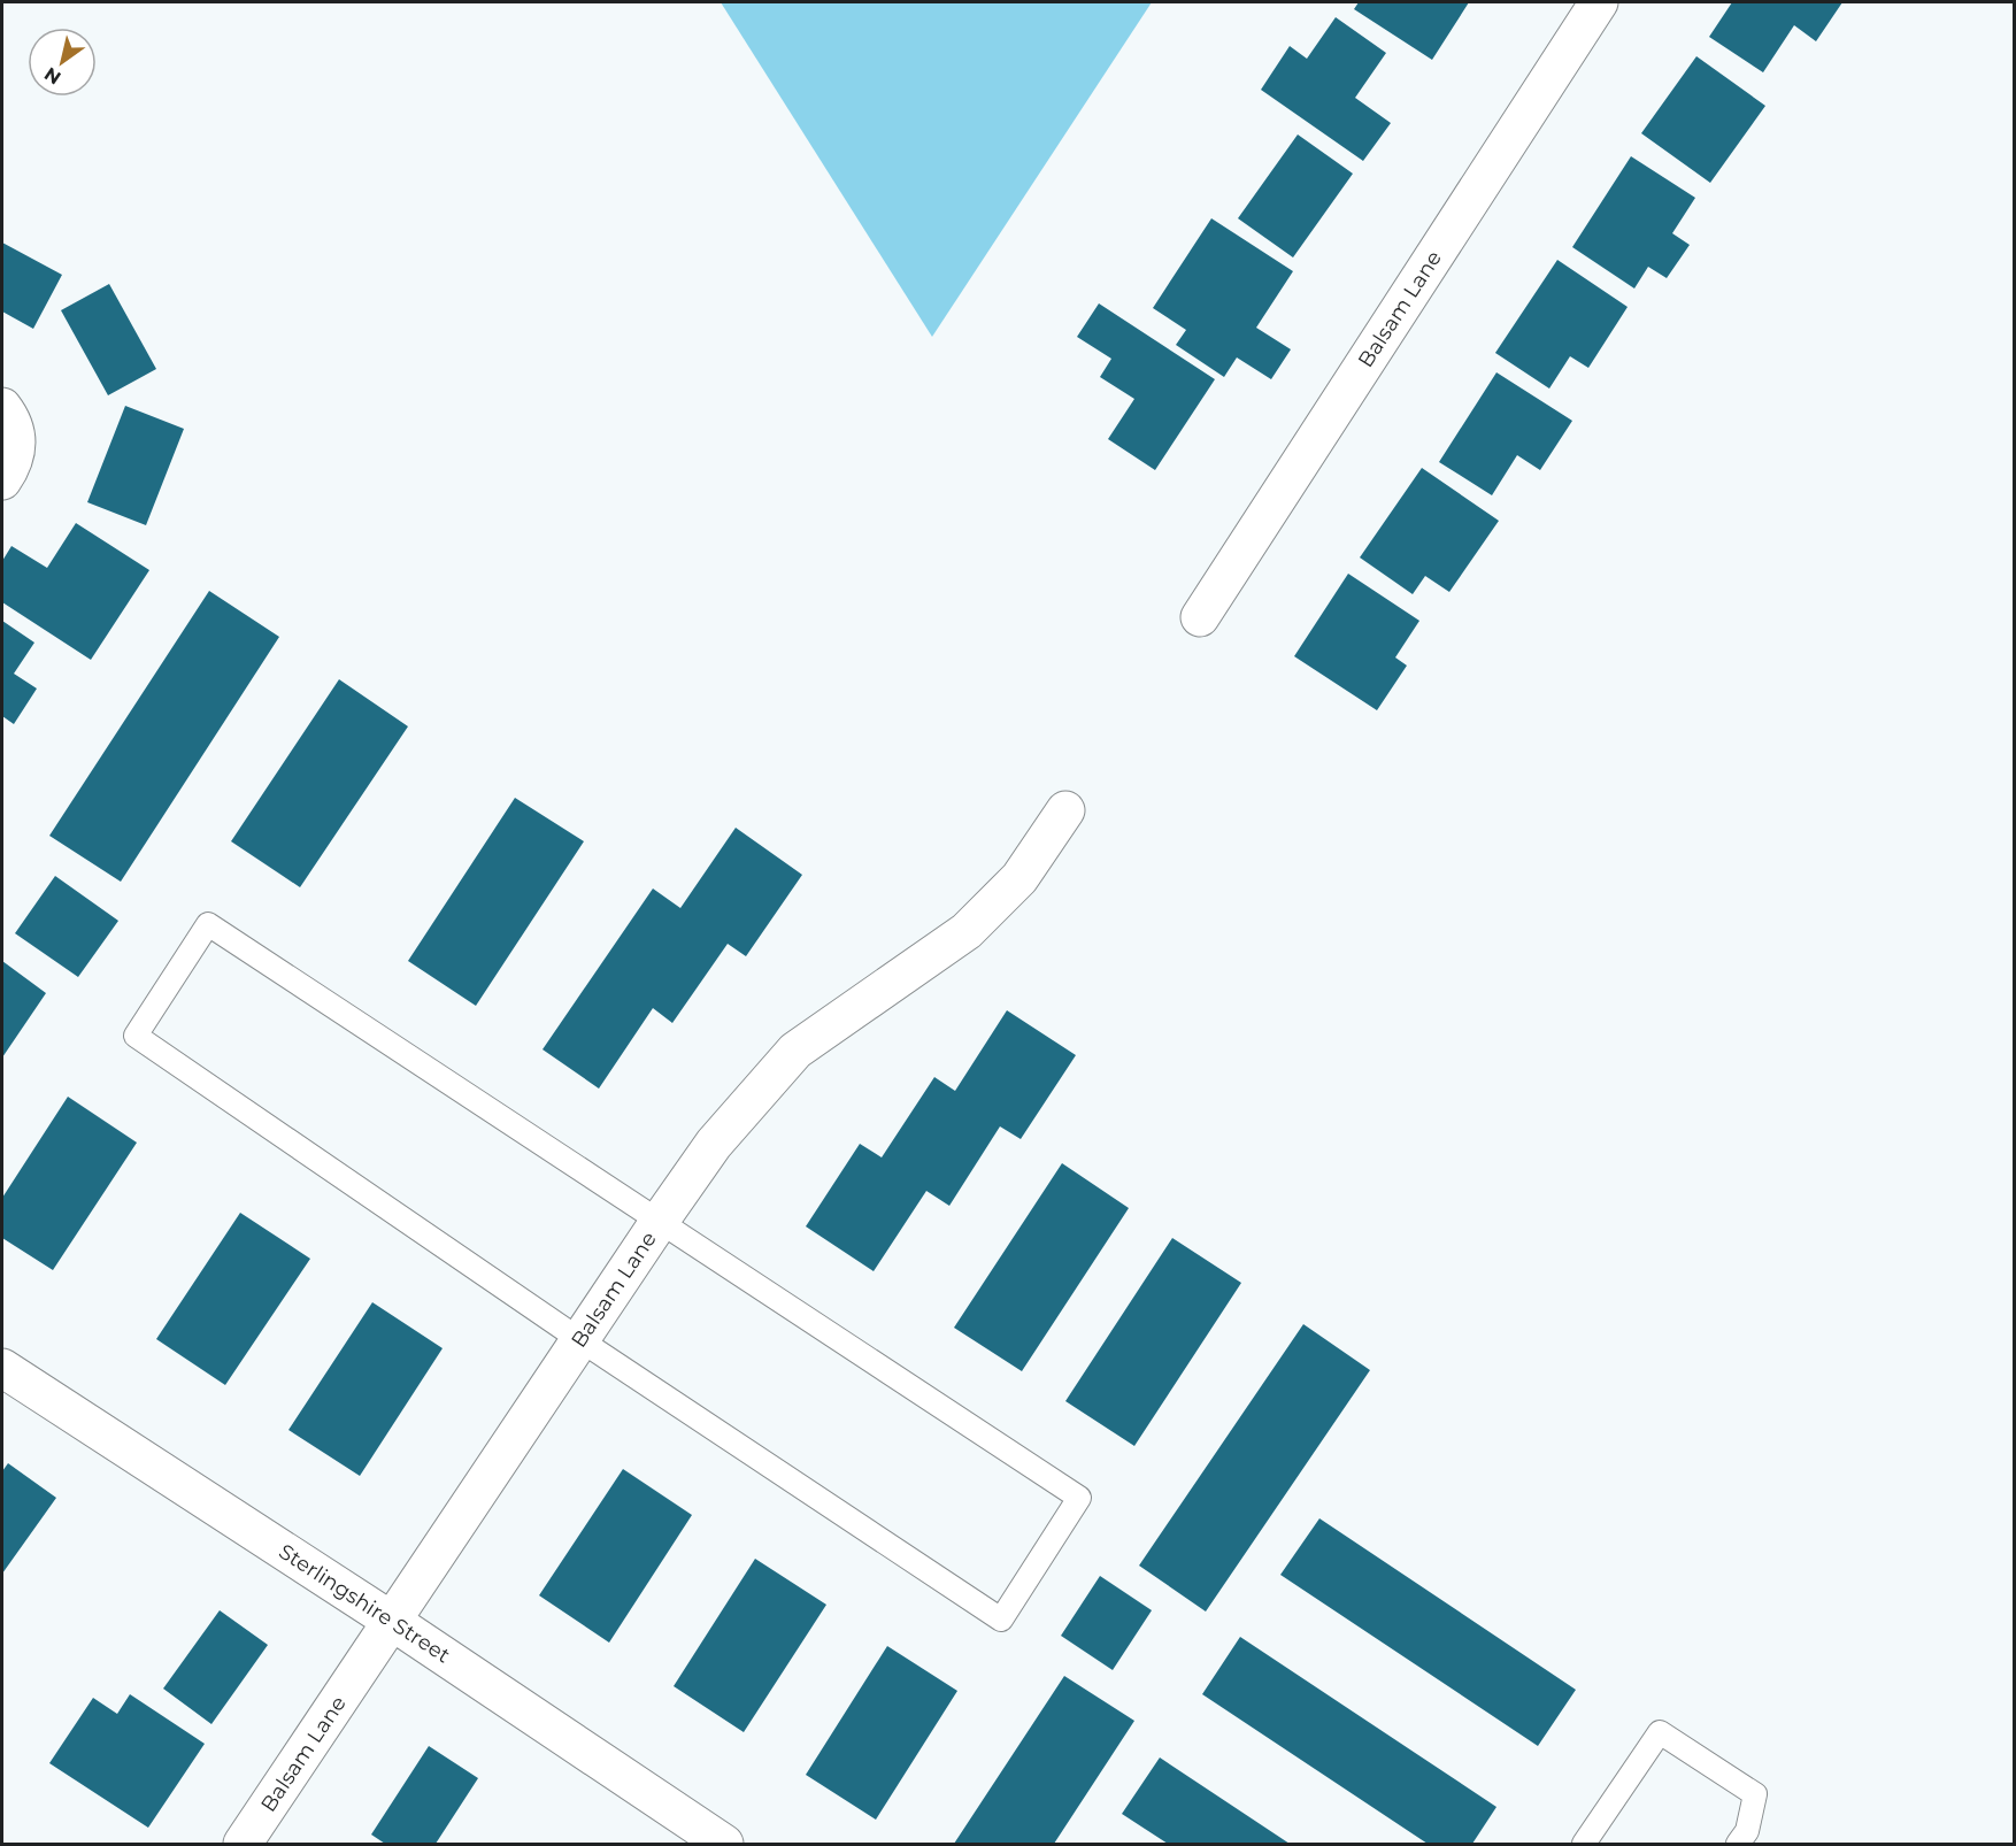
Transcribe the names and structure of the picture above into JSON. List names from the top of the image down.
{
  "streets": {
    "street": ["Balsam Lane", "Sterlingshire Street"]
  },
  "crossings": [
    ["Balsam Lane", "Sterlingshire Street"]
  ],
  "north": "bottom left"
}
